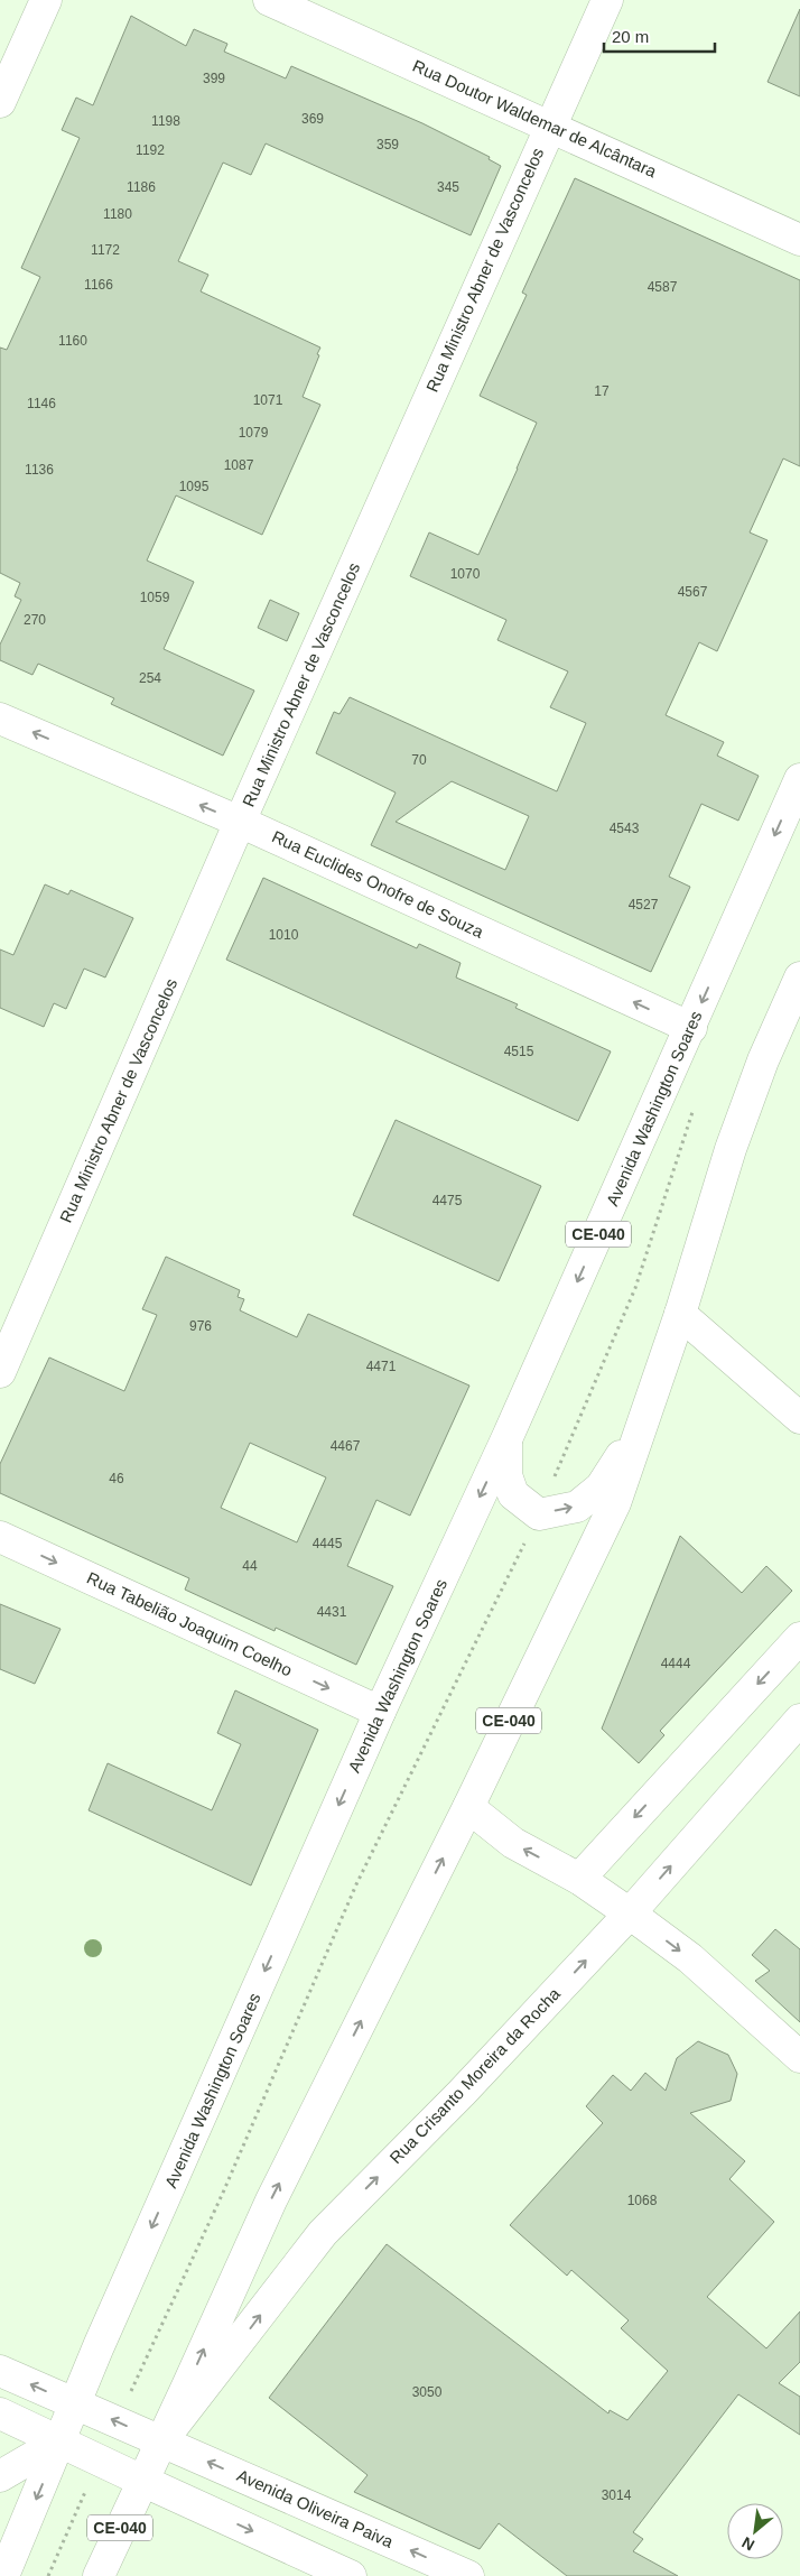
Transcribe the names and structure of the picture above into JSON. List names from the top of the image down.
{
  "streets": {
    "main road": [
      "Rua Doutor Waldemar de Alcântara",
      "Rua Ministro Abner de Vasconcelos",
      "Rua Euclides Onofre de Souza",
      "Avenida Washington Soares",
      "CE-040",
      "Rua Tabelião Joaquim Coelho",
      "Rua Crisanto Moreira da Rocha",
      "Avenida Oliveira Paiva"
    ]
  },
  "crossings": [
    ["Rua Doutor Waldemar de Alcântara", "Rua Ministro Abner de Vasconcelos"],
    ["Rua Ministro Abner de Vasconcelos", "Rua Euclides Onofre de Souza"],
    ["Rua Euclides Onofre de Souza", "Avenida Washington Soares"],
    ["Avenida Washington Soares", "Rua Tabelião Joaquim Coelho"],
    ["Avenida Washington Soares", "Avenida Oliveira Paiva"],
    ["CE-040", "Rua Crisanto Moreira da Rocha"],
    ["CE-040", "Avenida Oliveira Paiva"],
    ["Rua Crisanto Moreira da Rocha", "Avenida Oliveira Paiva"]
  ],
  "one_way": ["Rua Euclides Onofre de Souza", "Rua Tabelião Joaquim Coelho"],
  "house_numbers": [
    "399",
    "369",
    "1198",
    "359",
    "1192",
    "1186",
    "345",
    "1180",
    "1172",
    "1166",
    "4587",
    "1160",
    "17",
    "1071",
    "1146",
    "1079",
    "1087",
    "1136",
    "1095",
    "1070",
    "4567",
    "1059",
    "270",
    "254",
    "70",
    "4543",
    "4527",
    "1010",
    "4515",
    "4475",
    "976",
    "4471",
    "4467",
    "46",
    "4445",
    "44",
    "4431",
    "4444",
    "1068",
    "3050",
    "3014"
  ],
  "scale_bar": "20 m",
  "north": "bottom left"
}
